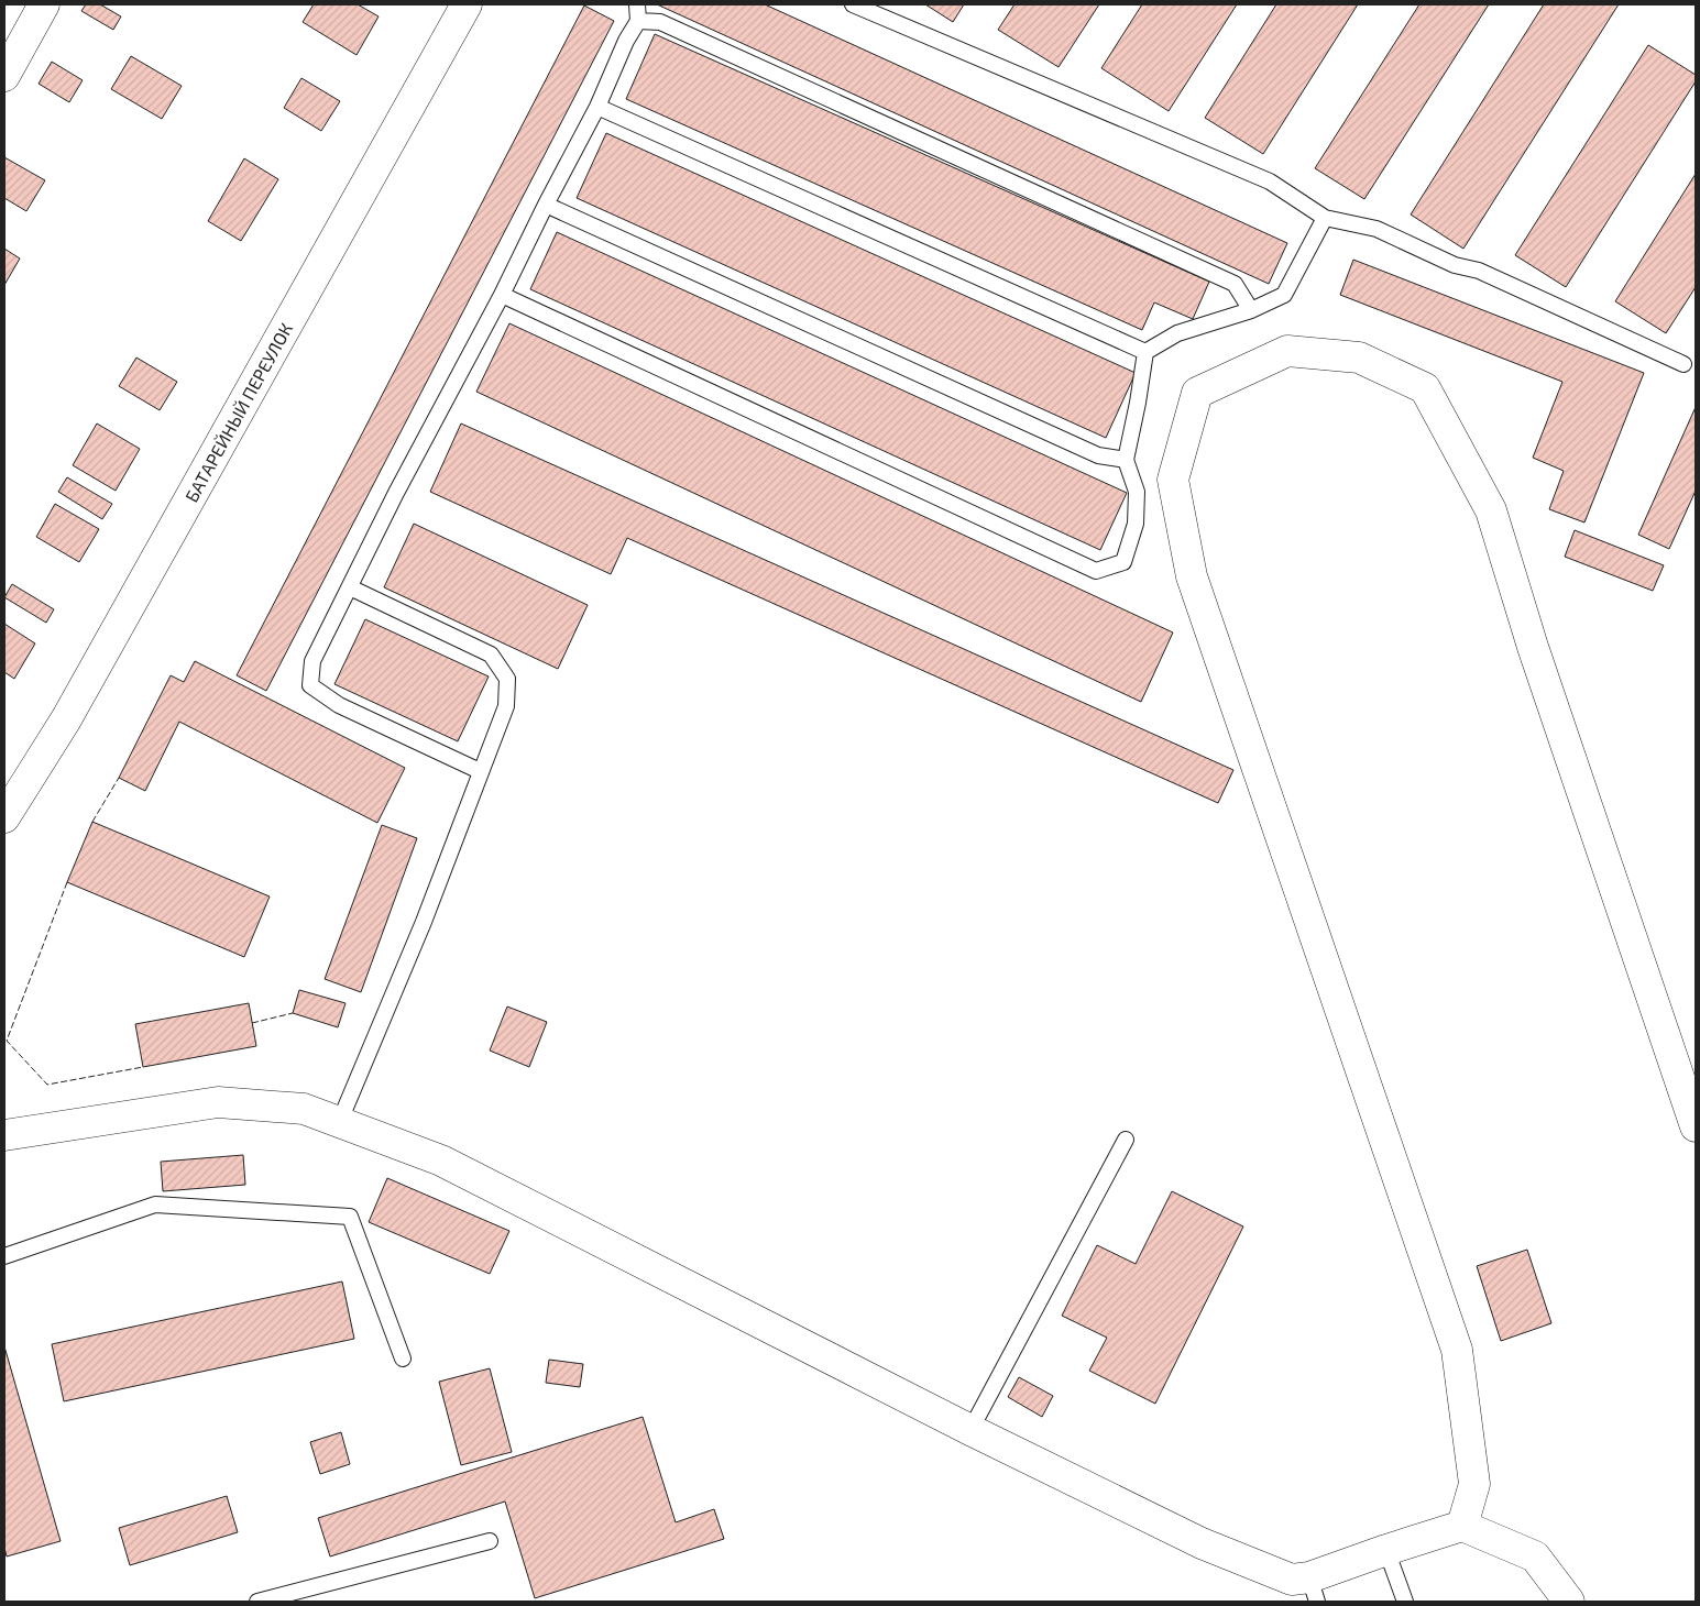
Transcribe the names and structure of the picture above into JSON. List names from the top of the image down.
{
  "streets": {
    "street": ["БАТАРЕЙНЫЙ ПЕРЕУЛОК"]
  }
}
